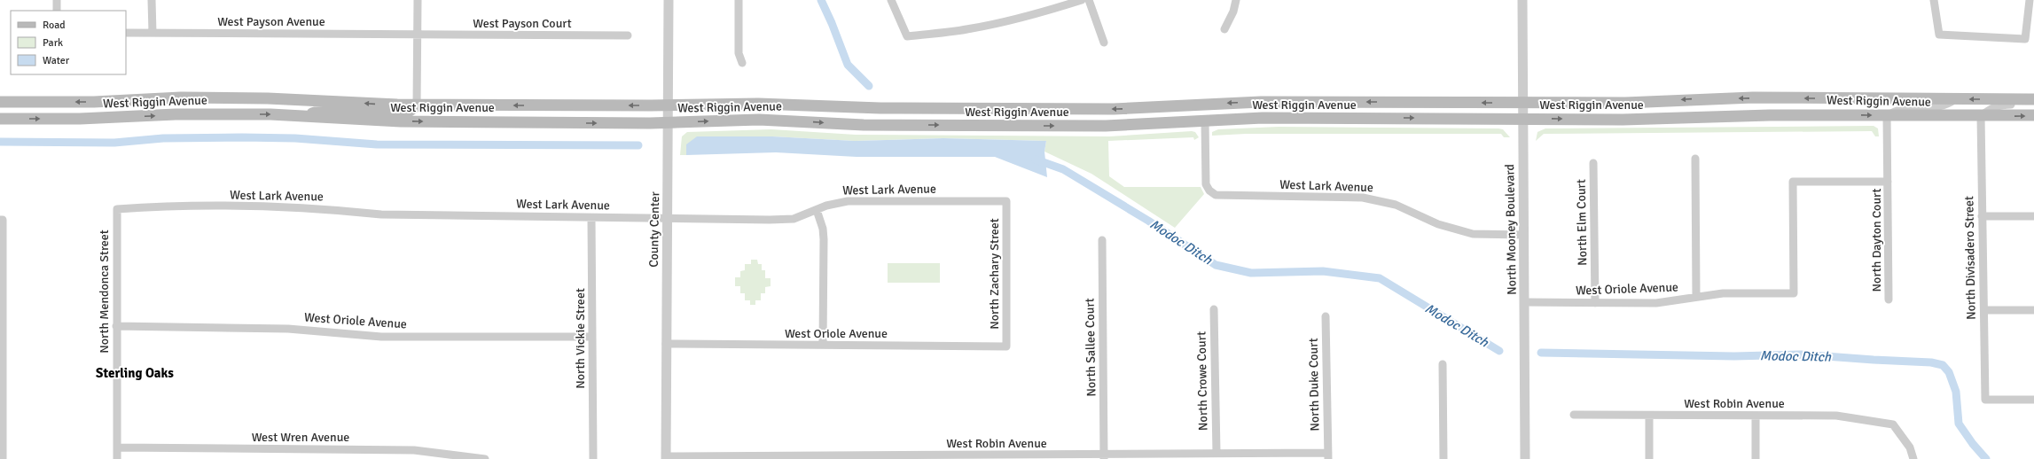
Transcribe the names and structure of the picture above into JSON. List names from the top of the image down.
{
  "streets": {
    "main road": ["West Riggin Avenue"],
    "street": [
      "West Payson Avenue",
      "West Payson Court",
      "West Lark Avenue",
      "North Elm Court",
      "County Center",
      "North Mooney Boulevard",
      "North Dayton Court",
      "North Divisadero Street",
      "North Zachary Street",
      "West Oriole Avenue",
      "North Mendonca Street",
      "North Vickie Street",
      "North Sallee Court",
      "North Crowe Court",
      "North Duke Court",
      "West Robin Avenue",
      "West Wren Avenue"
    ]
  },
  "crossings": [
    ["West Payson Avenue", "West Payson Court"],
    ["West Riggin Avenue", "West Lark Avenue"],
    ["West Riggin Avenue", "County Center"],
    ["West Riggin Avenue", "North Mooney Boulevard"],
    ["West Riggin Avenue", "North Dayton Court"],
    ["West Riggin Avenue", "North Divisadero Street"],
    ["West Lark Avenue", "County Center"],
    ["West Lark Avenue", "North Mooney Boulevard"],
    ["West Lark Avenue", "North Zachary Street"],
    ["West Lark Avenue", "North Mendonca Street"],
    ["West Lark Avenue", "North Vickie Street"],
    ["North Elm Court", "West Oriole Avenue"],
    ["County Center", "West Oriole Avenue"],
    ["County Center", "West Robin Avenue"],
    ["North Mooney Boulevard", "West Oriole Avenue"],
    ["North Dayton Court", "West Oriole Avenue"],
    ["North Zachary Street", "West Oriole Avenue"],
    ["West Oriole Avenue", "North Mendonca Street"],
    ["West Oriole Avenue", "North Vickie Street"],
    ["North Mendonca Street", "West Wren Avenue"],
    ["North Sallee Court", "West Robin Avenue"],
    ["North Crowe Court", "West Robin Avenue"],
    ["North Duke Court", "West Robin Avenue"]
  ],
  "districts": ["Sterling Oaks"],
  "water": ["Modoc Ditch"],
  "legend": ["Road", "Park", "Water"]
}
